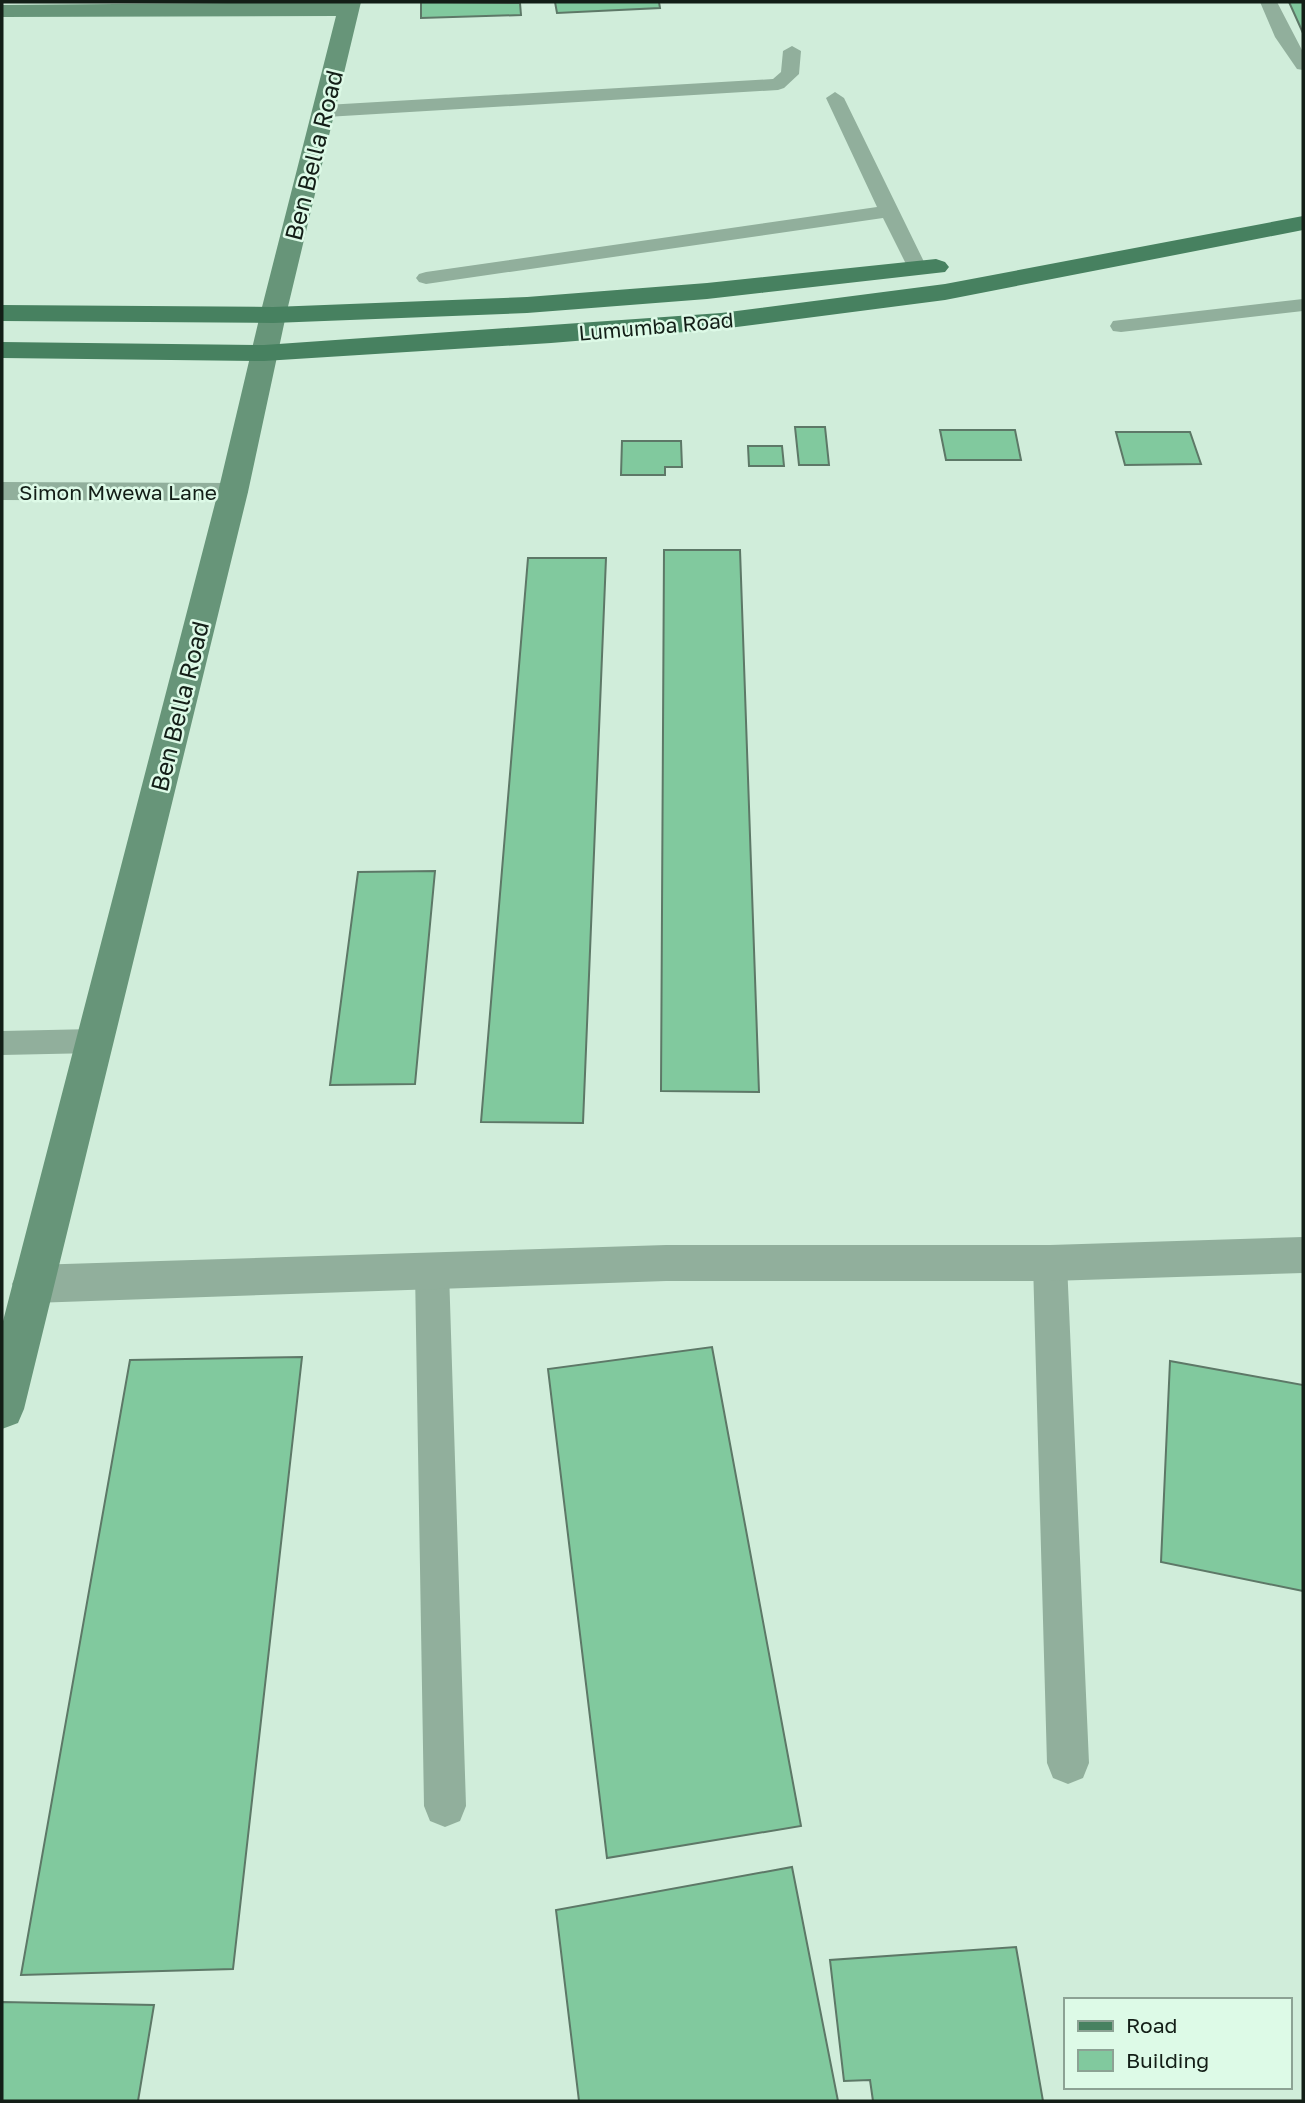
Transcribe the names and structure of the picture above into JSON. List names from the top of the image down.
{
  "streets": {
    "main road": ["Ben Bella Road", "Lumumba Road"],
    "street": ["Simon Mwewa Lane"]
  },
  "crossings": [
    ["Ben Bella Road", "Lumumba Road"],
    ["Ben Bella Road", "Simon Mwewa Lane"]
  ],
  "legend": ["Road", "Building"]
}
